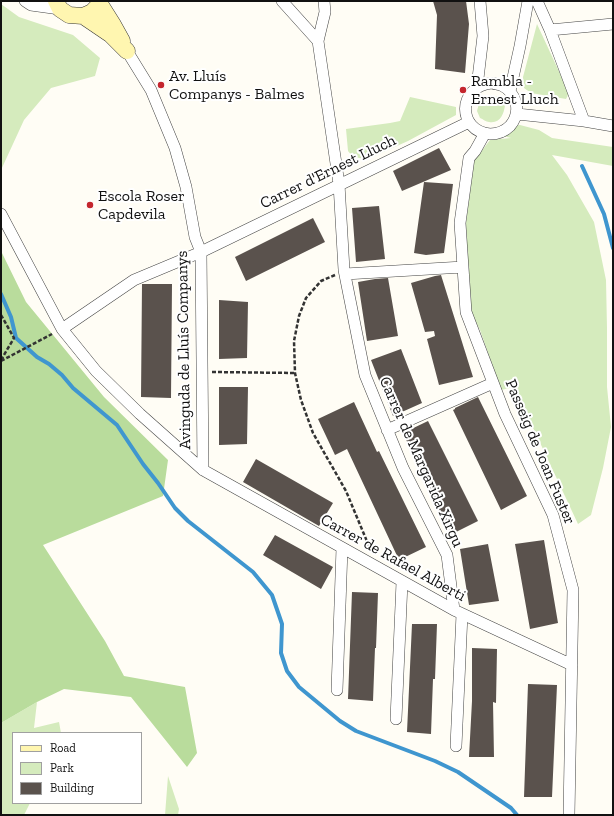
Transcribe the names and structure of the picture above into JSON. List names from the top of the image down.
{
  "streets": {
    "street": [
      "Carrer d'Ernest Lluch",
      "Avinguda de Lluís Companys",
      "Passeig de Joan Fuster",
      "Carrer de Margarida Xirgu",
      "Carrer de Rafael Alberti"
    ]
  },
  "crossings": [
    ["Carrer d'Ernest Lluch", "Avinguda de Lluís Companys"],
    ["Carrer d'Ernest Lluch", "Passeig de Joan Fuster"],
    ["Carrer d'Ernest Lluch", "Carrer de Margarida Xirgu"],
    ["Carrer d'Ernest Lluch", "Carrer de Rafael Alberti"],
    ["Avinguda de Lluís Companys", "Carrer de Rafael Alberti"],
    ["Passeig de Joan Fuster", "Carrer de Rafael Alberti"],
    ["Carrer de Margarida Xirgu", "Carrer de Rafael Alberti"]
  ],
  "places": ["Av. Lluís Companys - Balmes", "Rambla - Ernest Lluch", "Escola Roser Capdevila"],
  "legend": ["Road", "Park", "Building"]
}
